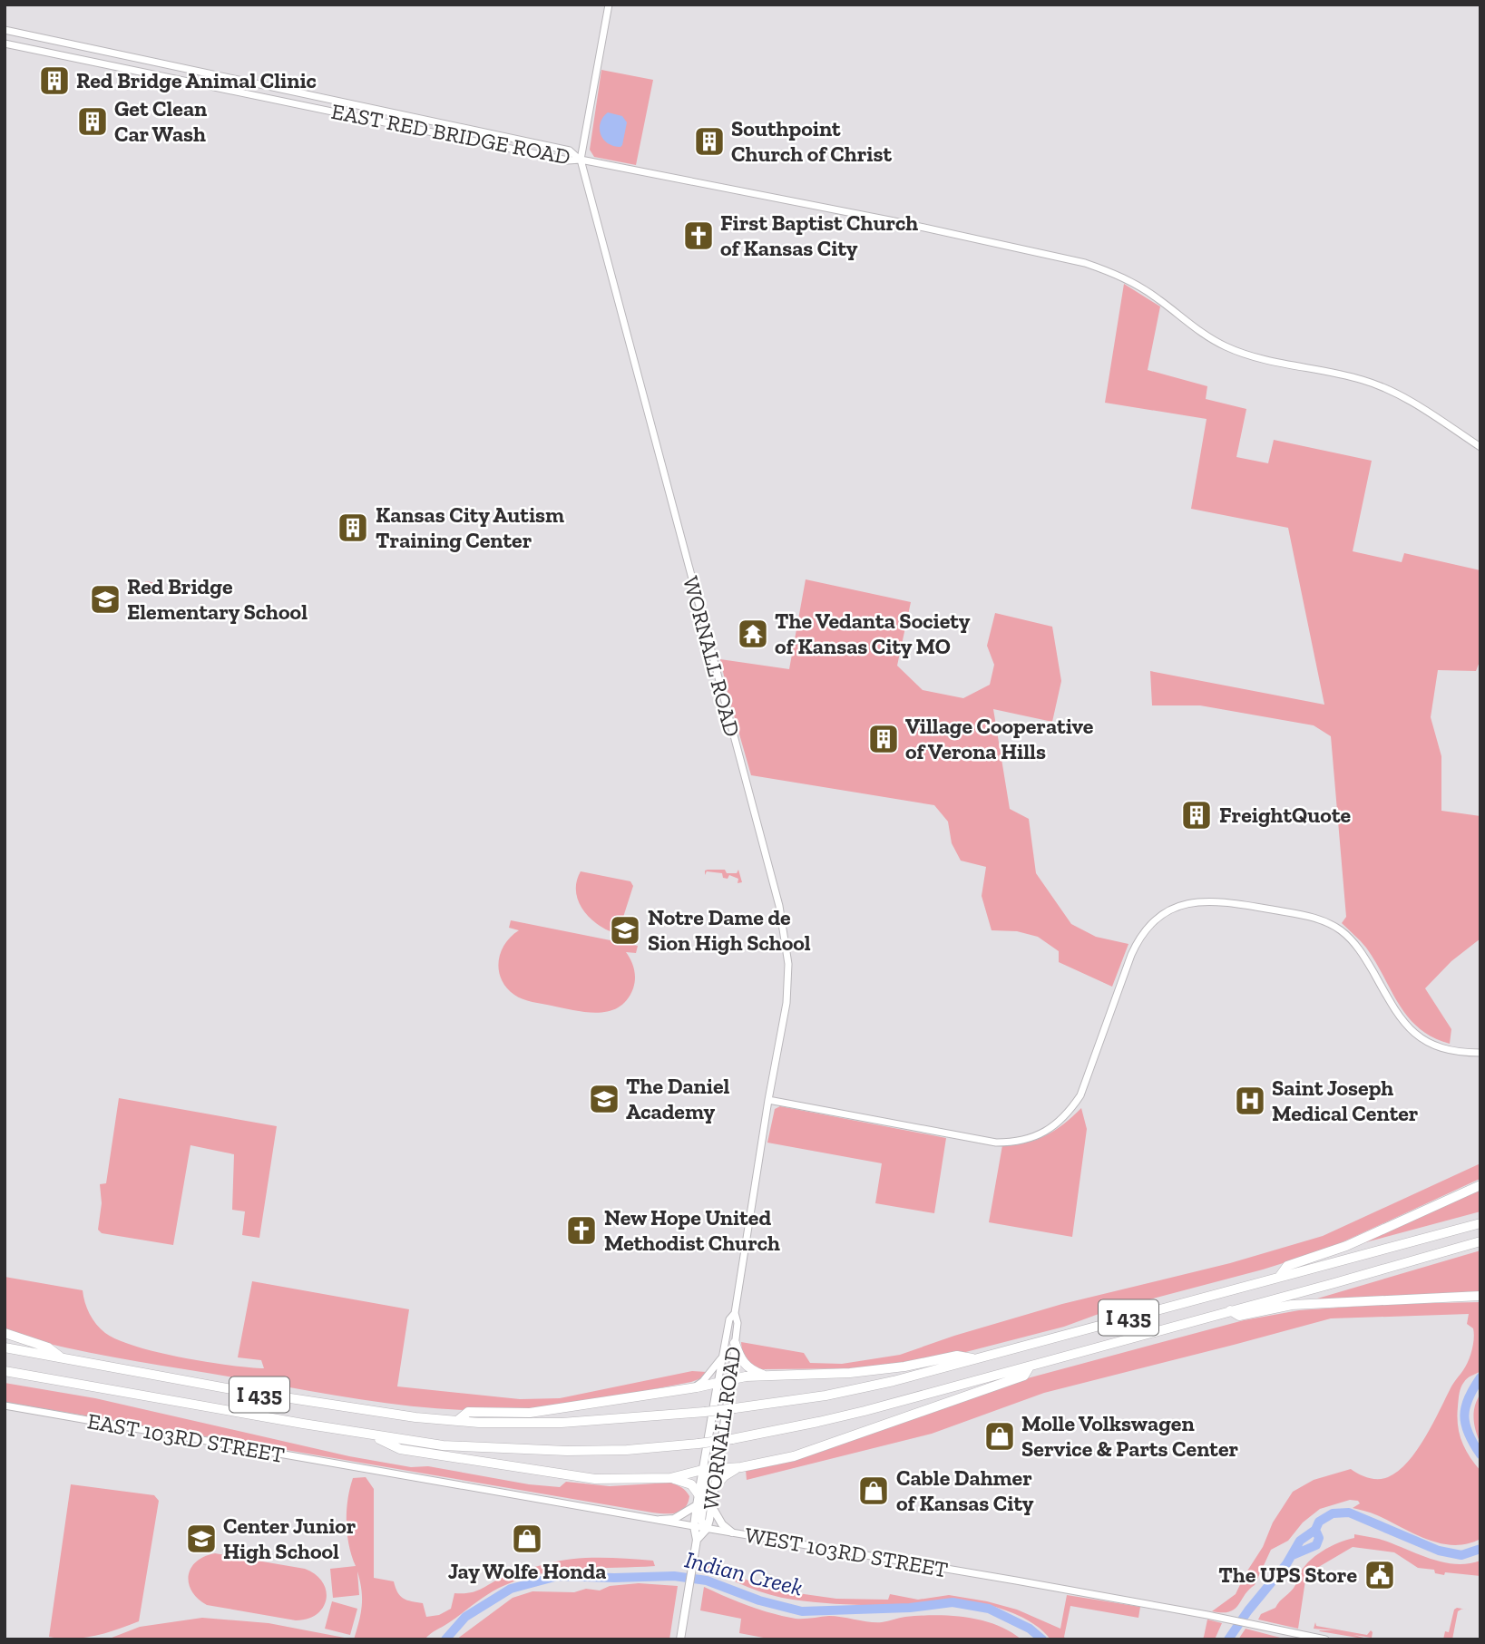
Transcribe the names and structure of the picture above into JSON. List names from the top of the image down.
{
  "streets": {
    "highway": ["I 435"],
    "main road": [
      "EAST RED BRIDGE ROAD",
      "WORNALL ROAD",
      "EAST 103RD STREET",
      "WEST 103RD STREET"
    ]
  },
  "crossings": [
    ["EAST RED BRIDGE ROAD", "WORNALL ROAD"],
    ["WORNALL ROAD", "WEST 103RD STREET"],
    ["EAST 103RD STREET", "WEST 103RD STREET"]
  ],
  "water": ["Indian Creek"],
  "places": {
    "building": [
      "Red Bridge Animal Clinic",
      "Get Clean Car Wash",
      "Southpoint Church of Christ",
      "Kansas City Autism Training Center",
      "Village Cooperative of Verona Hills",
      "FreightQuote"
    ],
    "church": ["First Baptist Church of Kansas City", "New Hope United Methodist Church"],
    "school or university": [
      "Red Bridge Elementary School",
      "Notre Dame de Sion High School",
      "The Daniel Academy",
      "Center Junior High School"
    ],
    "temple": ["The Vedanta Society of Kansas City MO"],
    "hospital": ["Saint Joseph Medical Center"],
    "shop": ["Molle Volkswagen Service & Parts Center", "Cable Dahmer of Kansas City", "Jay Wolfe Honda"],
    "public building": ["The UPS Store"]
  }
}
